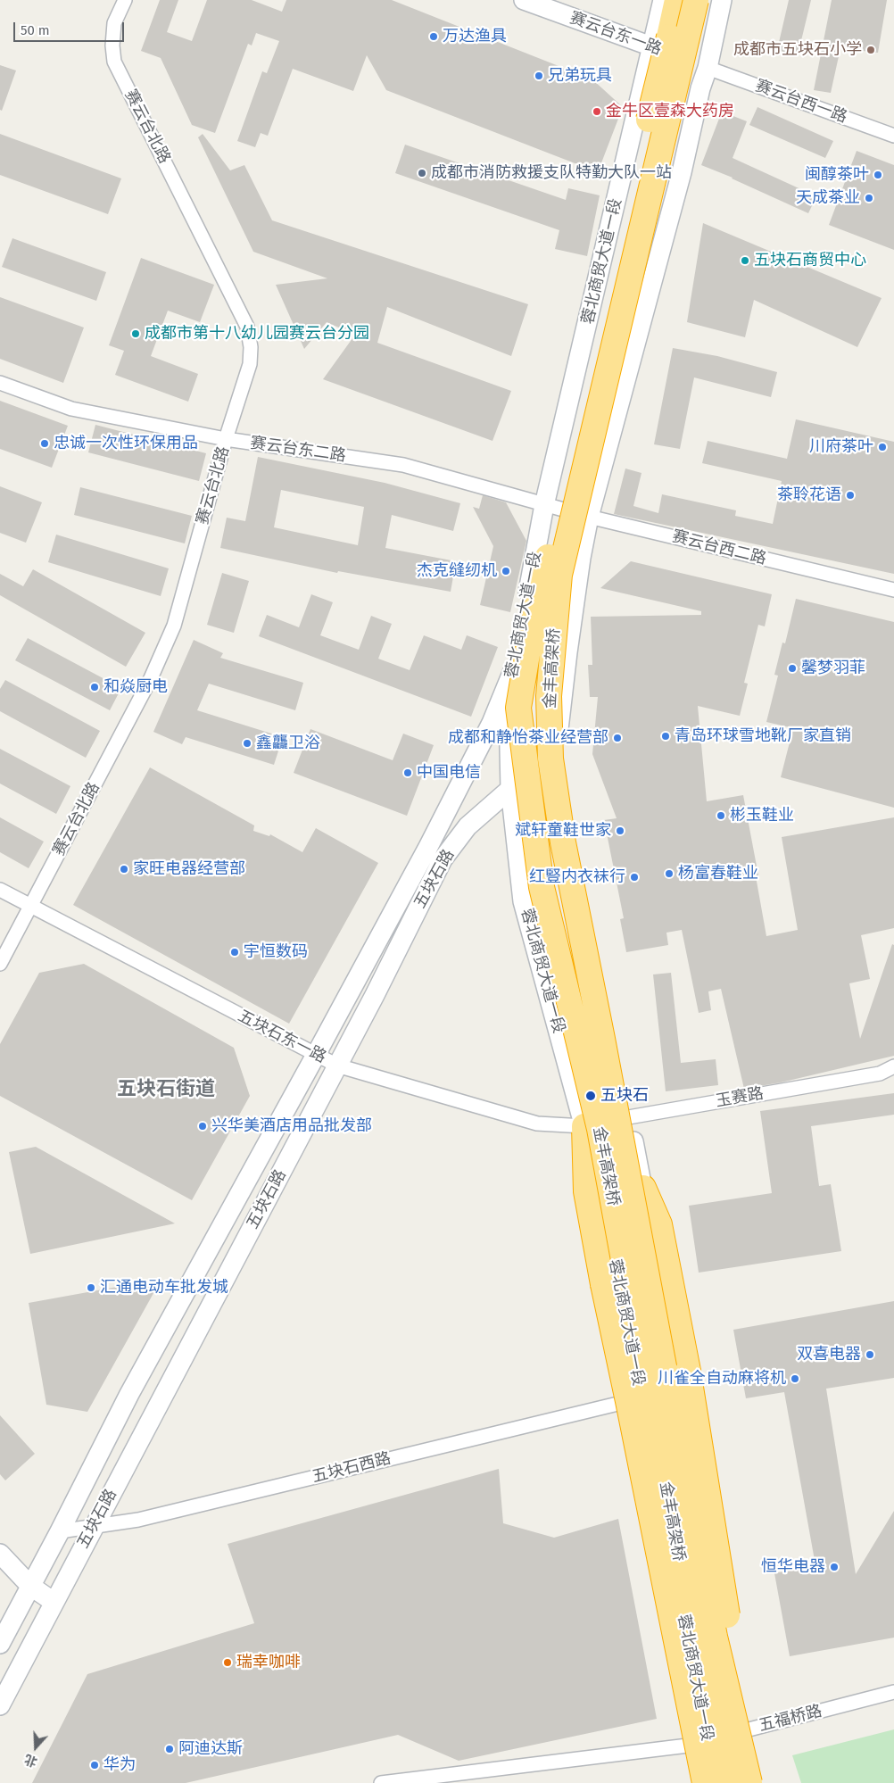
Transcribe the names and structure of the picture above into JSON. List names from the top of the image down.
{
  "streets": {
    "highway": ["蓉北商贸大道一段", "金丰高架桥"],
    "main road": ["赛云台东一路", "五块石路"],
    "street": [
      "赛云台西一路",
      "赛云台北路",
      "赛云台东二路",
      "赛云台西二路",
      "五块石东一路",
      "玉赛路",
      "五块石西路",
      "五福桥路"
    ]
  },
  "crossings": [
    ["赛云台东一路", "赛云台西一路"],
    ["赛云台东一路", "蓉北商贸大道一段"],
    ["赛云台西一路", "蓉北商贸大道一段"],
    ["赛云台北路", "赛云台东二路"],
    ["赛云台北路", "五块石东一路"],
    ["蓉北商贸大道一段", "赛云台东二路"],
    ["蓉北商贸大道一段", "赛云台西二路"],
    ["蓉北商贸大道一段", "金丰高架桥"],
    ["蓉北商贸大道一段", "五块石路"],
    ["蓉北商贸大道一段", "五块石东一路"],
    ["蓉北商贸大道一段", "玉赛路"],
    ["蓉北商贸大道一段", "五块石西路"],
    ["蓉北商贸大道一段", "五福桥路"],
    ["赛云台东二路", "赛云台西二路"],
    ["赛云台东二路", "金丰高架桥"],
    ["赛云台西二路", "金丰高架桥"],
    ["五块石路", "五块石东一路"],
    ["五块石路", "五块石西路"],
    ["五块石东一路", "玉赛路"]
  ],
  "districts": ["五块石街道"],
  "places": [
    "万达渔具",
    "成都市五块石小学",
    "兄弟玩具",
    "金牛区壹森大药房",
    "成都市消防救援支队特勤大队一站",
    "闽醇茶叶",
    "天成茶业",
    "五块石商贸中心",
    "成都市第十八幼儿园赛云台分园",
    "忠诚一次性环保用品",
    "川府茶叶",
    "茶聆花语",
    "杰克缝纫机",
    "馨梦羽菲",
    "和焱厨电",
    "青岛环球雪地靴厂家直销",
    "成都和静怡茶业经营部",
    "鑫龘卫浴",
    "中国电信",
    "彬玉鞋业",
    "斌轩童鞋世家",
    "家旺电器经营部",
    "杨富春鞋业",
    "红豎内衣袜行",
    "宇恒数码",
    "五块石",
    "兴华美酒店用品批发部",
    "汇通电动车批发城",
    "双喜电器",
    "川雀全自动麻将机",
    "恒华电器",
    "瑞幸咖啡",
    "阿迪达斯",
    "华为"
  ],
  "scale_bar": "50 m",
  "north": "bottom"
}
